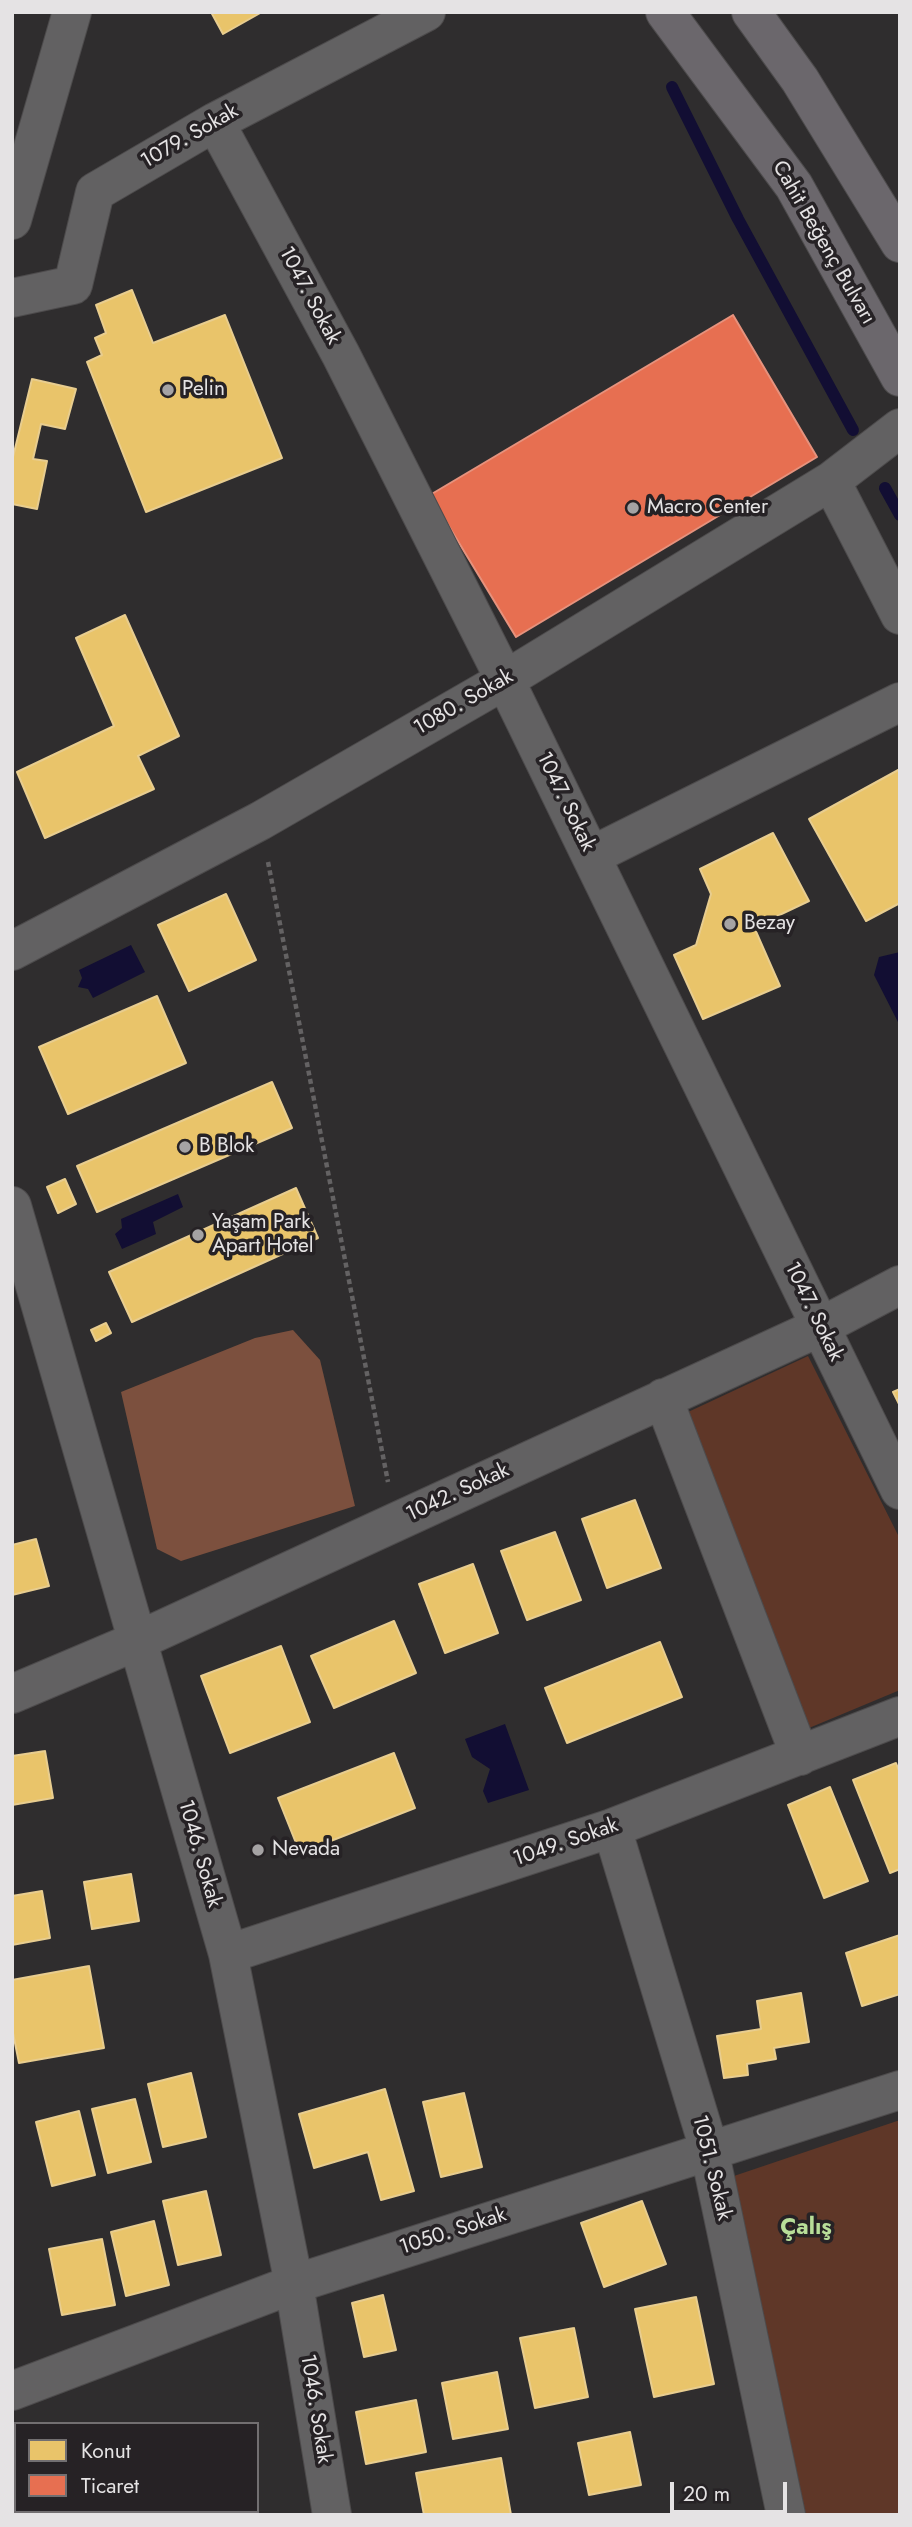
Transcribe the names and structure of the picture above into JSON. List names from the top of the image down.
{
  "streets": {
    "main road": ["Cahit Beğenç Bulvarı"],
    "street": [
      "1079. Sokak",
      "1047. Sokak",
      "1080. Sokak",
      "1042. Sokak",
      "1049. Sokak",
      "1046. Sokak",
      "1051. Sokak",
      "1050. Sokak"
    ]
  },
  "crossings": [
    ["1079. Sokak", "1047. Sokak"],
    ["1047. Sokak", "1080. Sokak"],
    ["1047. Sokak", "1042. Sokak"],
    ["1042. Sokak", "1046. Sokak"],
    ["1049. Sokak", "1046. Sokak"],
    ["1049. Sokak", "1051. Sokak"],
    ["1046. Sokak", "1050. Sokak"],
    ["1051. Sokak", "1050. Sokak"]
  ],
  "districts": ["Çalış"],
  "places": [
    "Pelin",
    "Macro Center",
    "Bezay",
    "B Blok",
    "Yaşam Park Apart Hotel",
    "Nevada"
  ],
  "legend": ["Konut", "Ticaret"],
  "scale_bar": "20 m"
}
